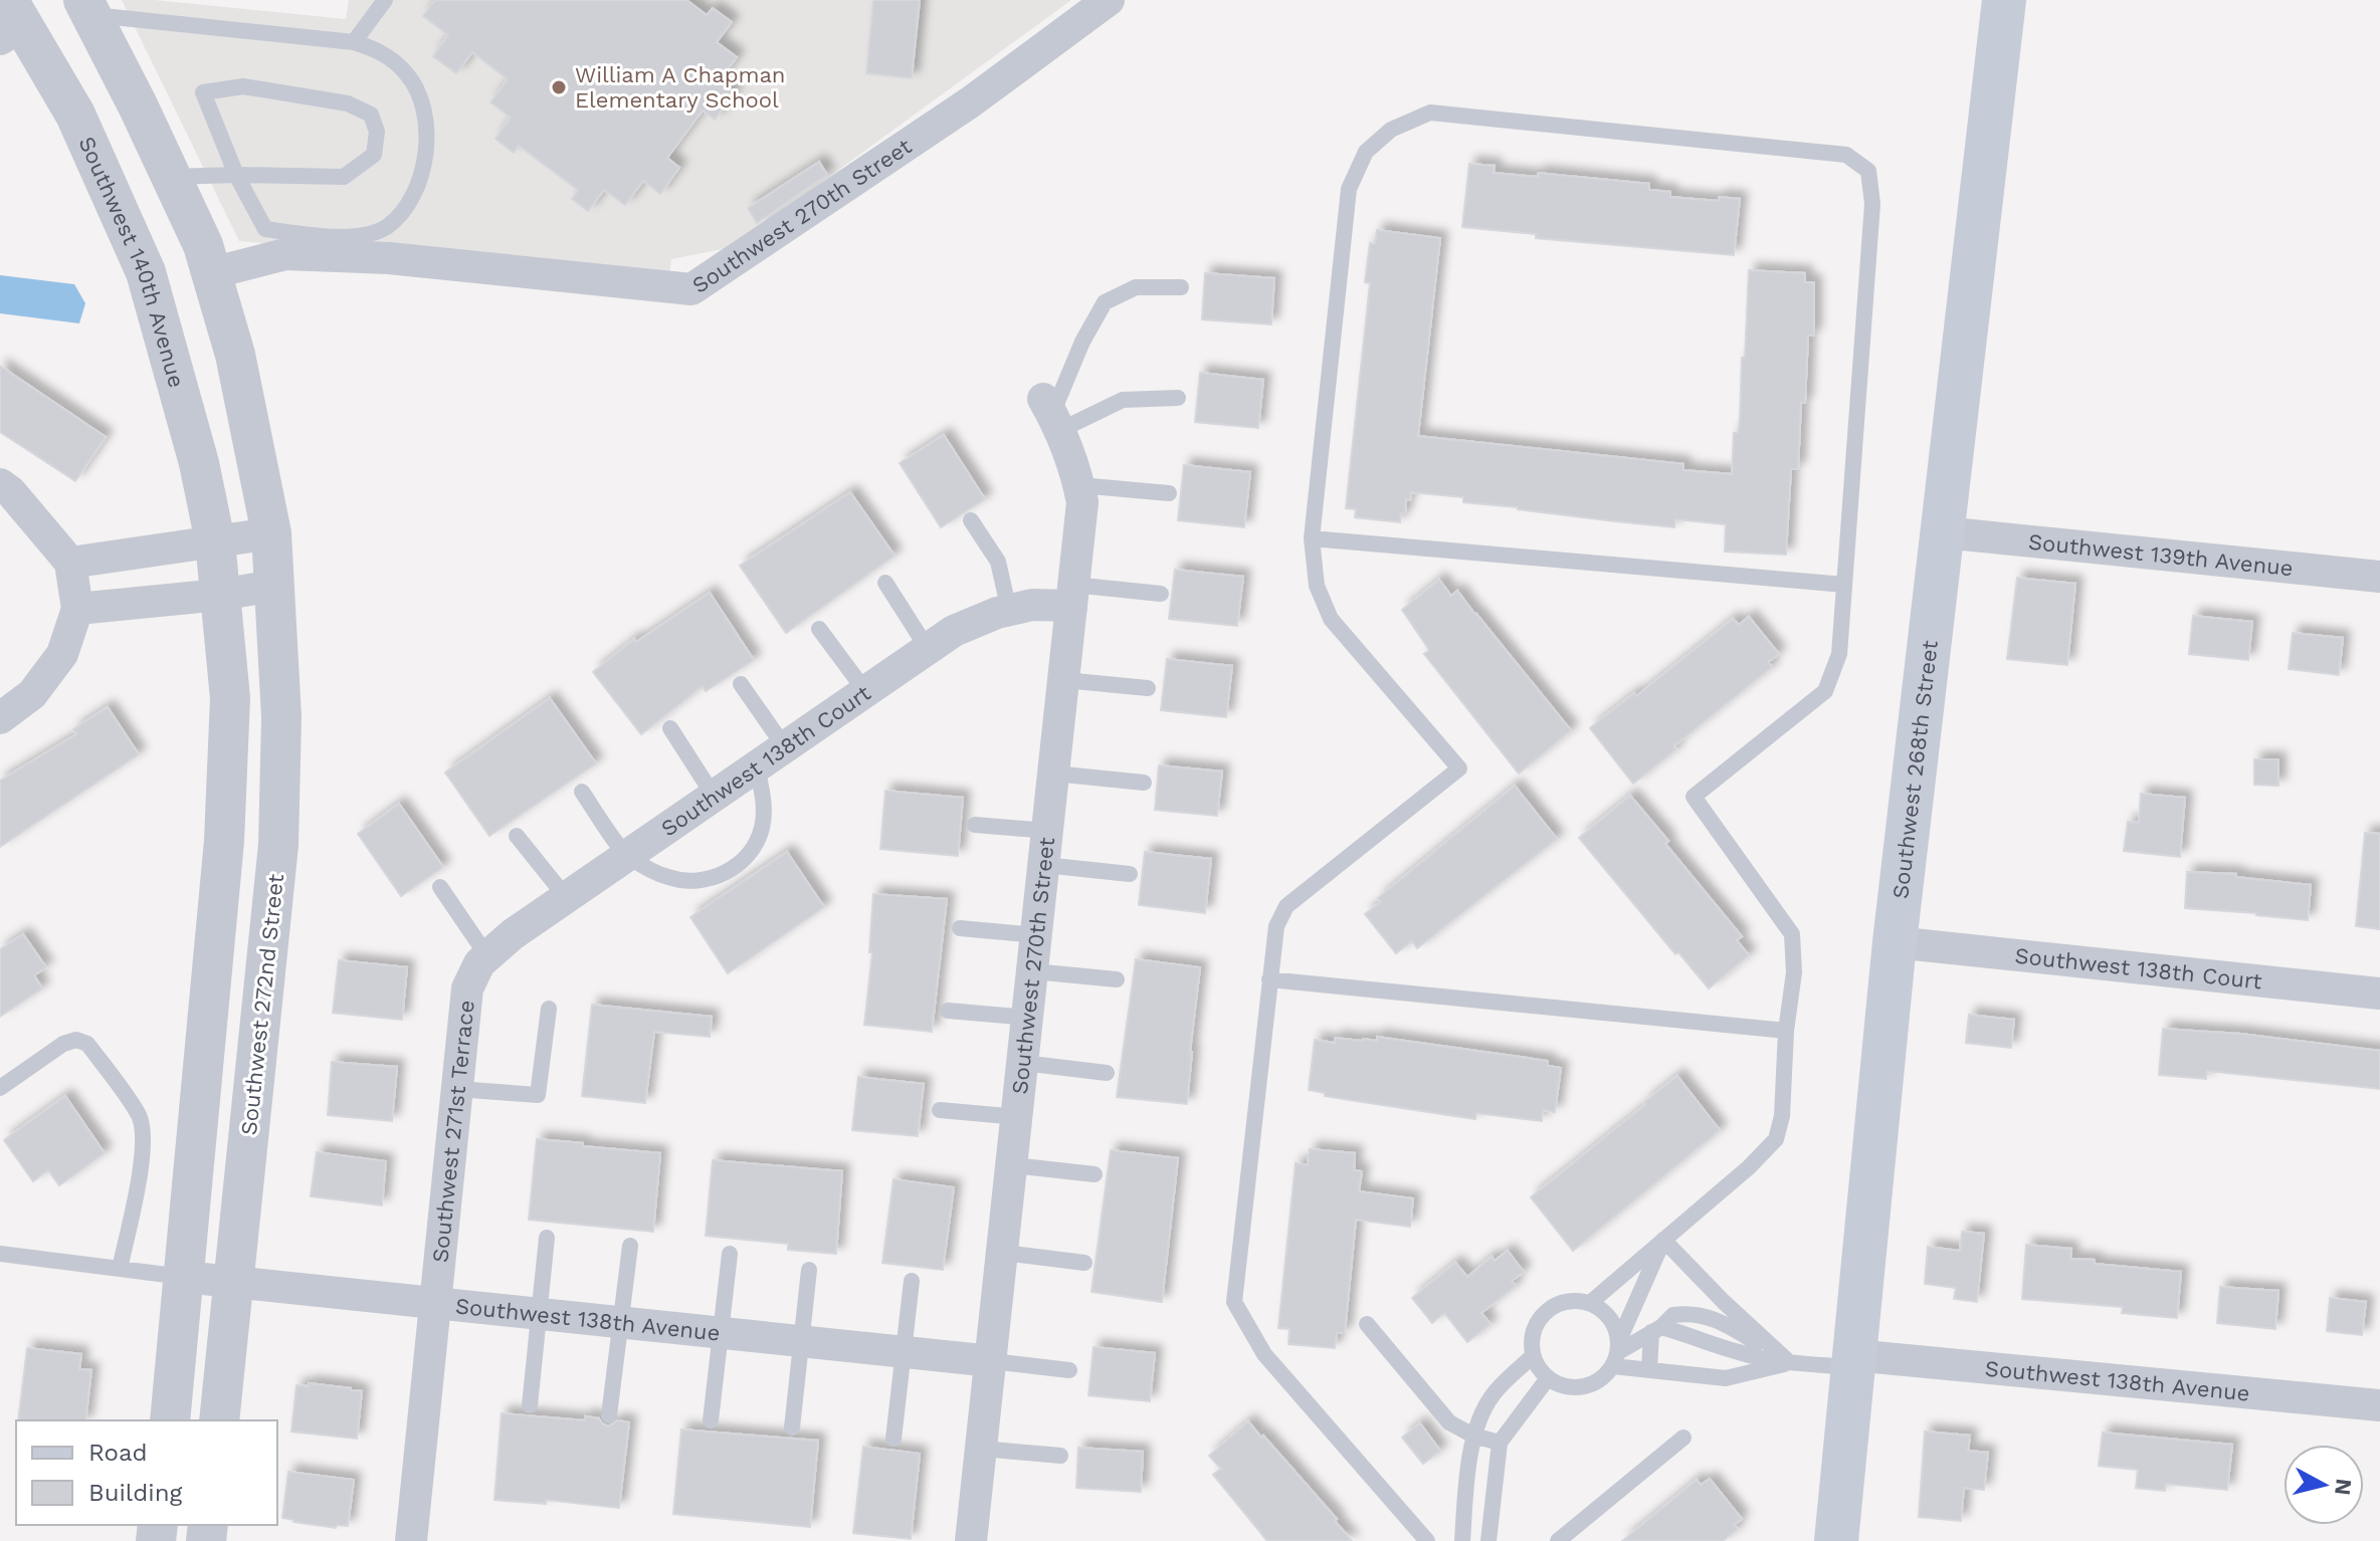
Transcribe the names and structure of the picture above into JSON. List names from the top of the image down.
{
  "streets": {
    "main road": ["Southwest 268th Street"],
    "street": [
      "Southwest 270th Street",
      "Southwest 140th Avenue",
      "Southwest 139th Avenue",
      "Southwest 138th Court",
      "Southwest 272nd Street",
      "Southwest 271st Terrace",
      "Southwest 138th Avenue"
    ]
  },
  "crossings": [
    ["Southwest 270th Street", "Southwest 138th Court"],
    ["Southwest 270th Street", "Southwest 138th Avenue"],
    ["Southwest 139th Avenue", "Southwest 268th Street"],
    ["Southwest 138th Court", "Southwest 268th Street"],
    ["Southwest 138th Court", "Southwest 271st Terrace"],
    ["Southwest 268th Street", "Southwest 138th Avenue"],
    ["Southwest 272nd Street", "Southwest 138th Avenue"],
    ["Southwest 271st Terrace", "Southwest 138th Avenue"]
  ],
  "places": ["William A Chapman Elementary School"],
  "legend": ["Road", "Building"],
  "north": "right"
}
